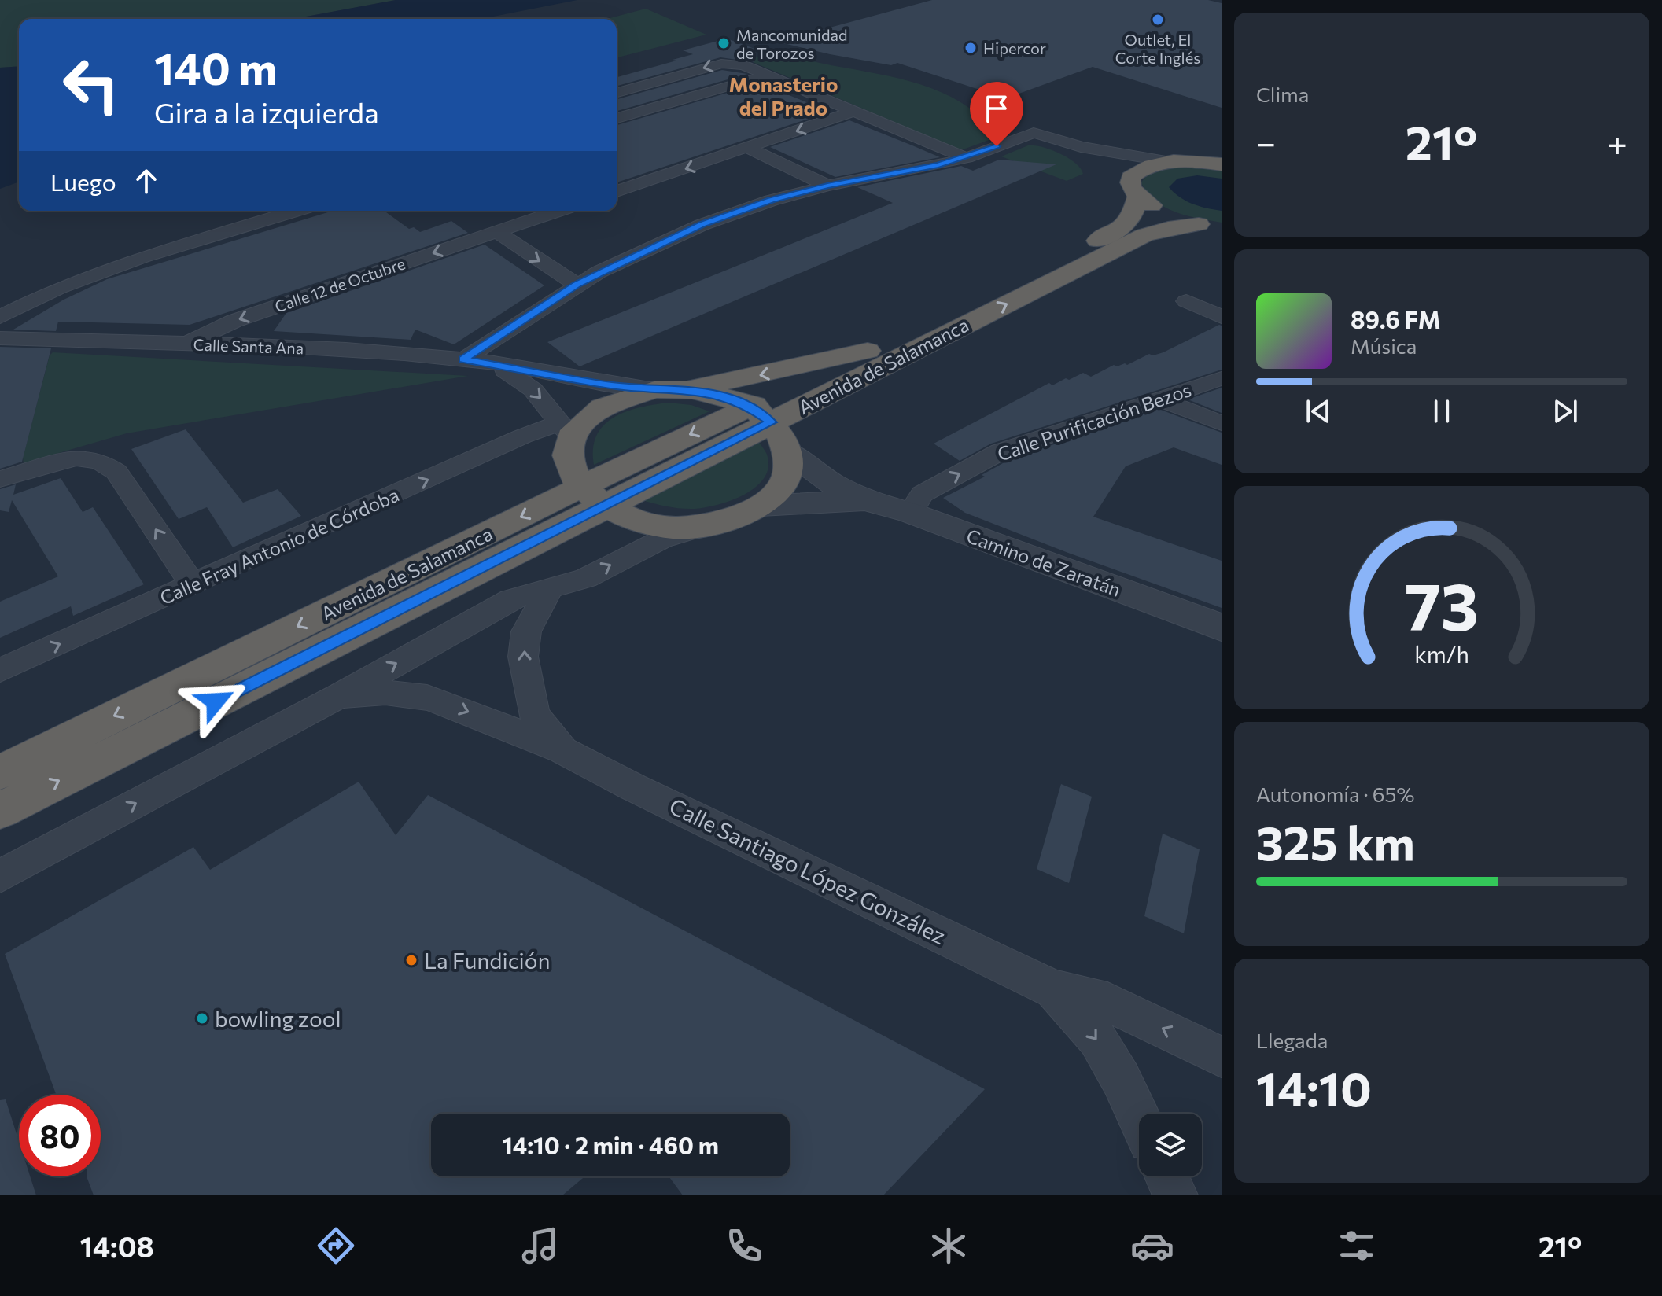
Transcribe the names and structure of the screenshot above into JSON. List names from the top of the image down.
{
  "streets": {
    "highway": ["Avenida de Salamanca"],
    "street": [
      "Calle 12 de Octubre",
      "Calle Santa Ana",
      "Calle Purificación Bezos",
      "Calle Fray Antonio de Córdoba",
      "Camino de Zaratán",
      "Calle Santiago López González"
    ]
  },
  "crossings": [
    ["Calle 12 de Octubre", "Calle Santa Ana"],
    ["Calle Santa Ana", "Calle Fray Antonio de Córdoba"],
    ["Avenida de Salamanca", "Camino de Zaratán"],
    ["Calle Purificación Bezos", "Camino de Zaratán"]
  ],
  "one_way": ["Calle Purificación Bezos"],
  "districts": ["Monasterio del Prado"],
  "places": [
    "Outlet, El Corte Inglés",
    "Mancomunidad de Torozos",
    "Hipercor",
    "La Fundición",
    "bowling zool"
  ],
  "page": {
    "tile": [
      "Clima",
      ["Autonomía · 65%", "325 km"],
      ["Llegada", "14:10"]
    ],
    "turn": ["140 m", "Gira a la izquierda"],
    "heat": ["−", "21°", "+"],
    "then": "Luego",
    "song": ["89.6 FM", "Música"],
    "limit": "80",
    "trip": "14:10 · 2 min · 460 m",
    "tabs": ["14:08", "21°"],
    "gauge": ["73", "km/h"]
  }
}
